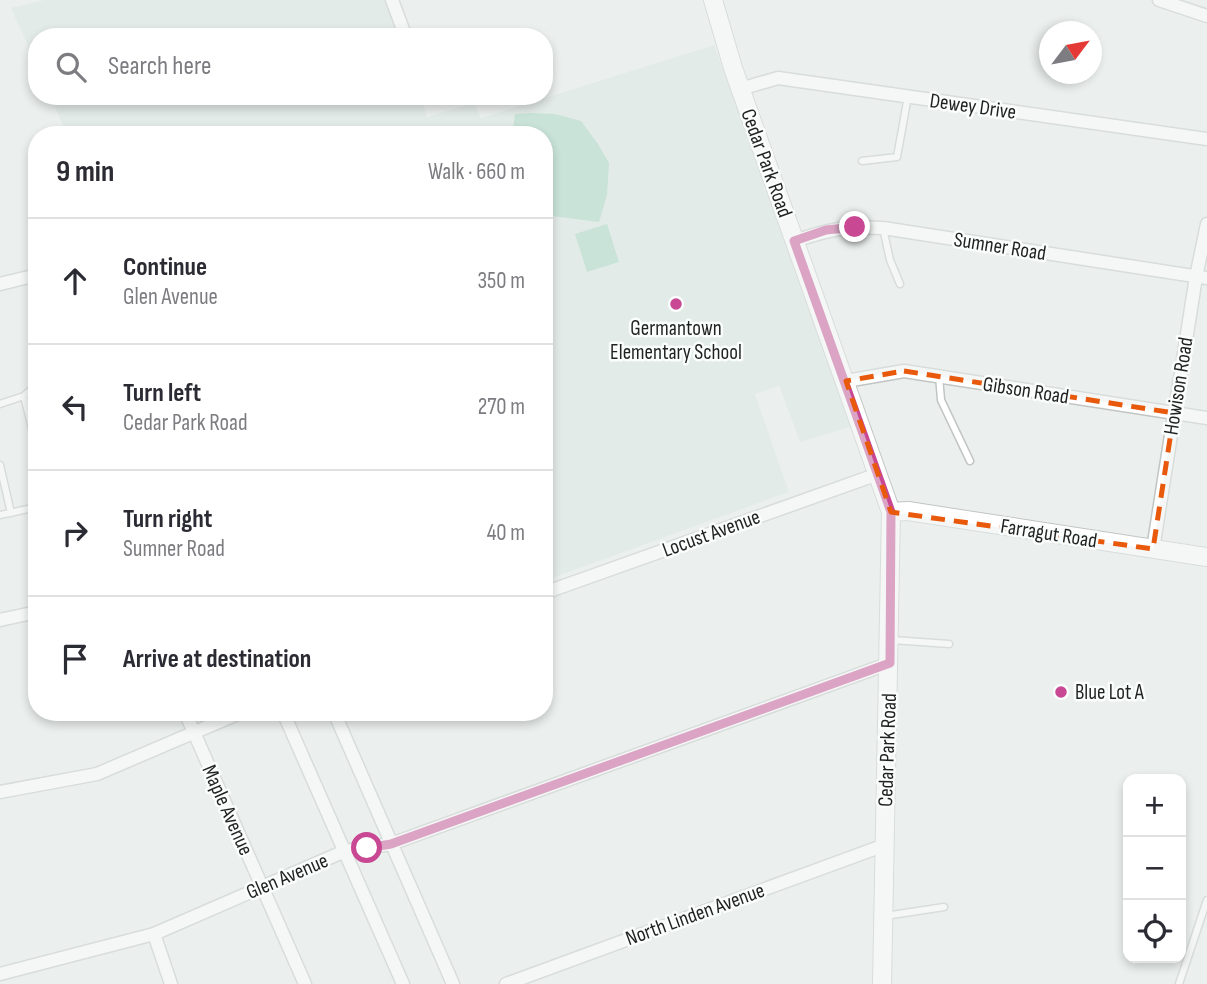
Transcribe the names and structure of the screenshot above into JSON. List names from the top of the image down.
{
  "streets": {
    "street": [
      "Dewey Drive",
      "Cedar Park Road",
      "Sumner Road",
      "Howison Road",
      "Gibson Road",
      "Locust Avenue",
      "Farragut Road",
      "Maple Avenue",
      "Glen Avenue",
      "North Linden Avenue"
    ]
  },
  "crossings": [
    ["Dewey Drive", "Cedar Park Road"],
    ["Cedar Park Road", "Sumner Road"],
    ["Cedar Park Road", "Gibson Road"],
    ["Cedar Park Road", "Locust Avenue"],
    ["Cedar Park Road", "Farragut Road"],
    ["Cedar Park Road", "Glen Avenue"],
    ["Cedar Park Road", "North Linden Avenue"],
    ["Sumner Road", "Howison Road"],
    ["Howison Road", "Gibson Road"],
    ["Howison Road", "Farragut Road"],
    ["Maple Avenue", "Glen Avenue"]
  ],
  "places": ["Germantown Elementary School", "Blue Lot A"],
  "north": "top right",
  "page": {
    "search": "Search here",
    "heading": ["9 min", "Walk · 660 m"],
    "list": [
      ["Continue", "Glen Avenue", "350 m"],
      ["Turn left", "Cedar Park Road", "270 m"],
      ["Turn right", "Sumner Road", "40 m"],
      "Arrive at destination"
    ],
    "map_buttons": ["+", "−"]
  }
}
